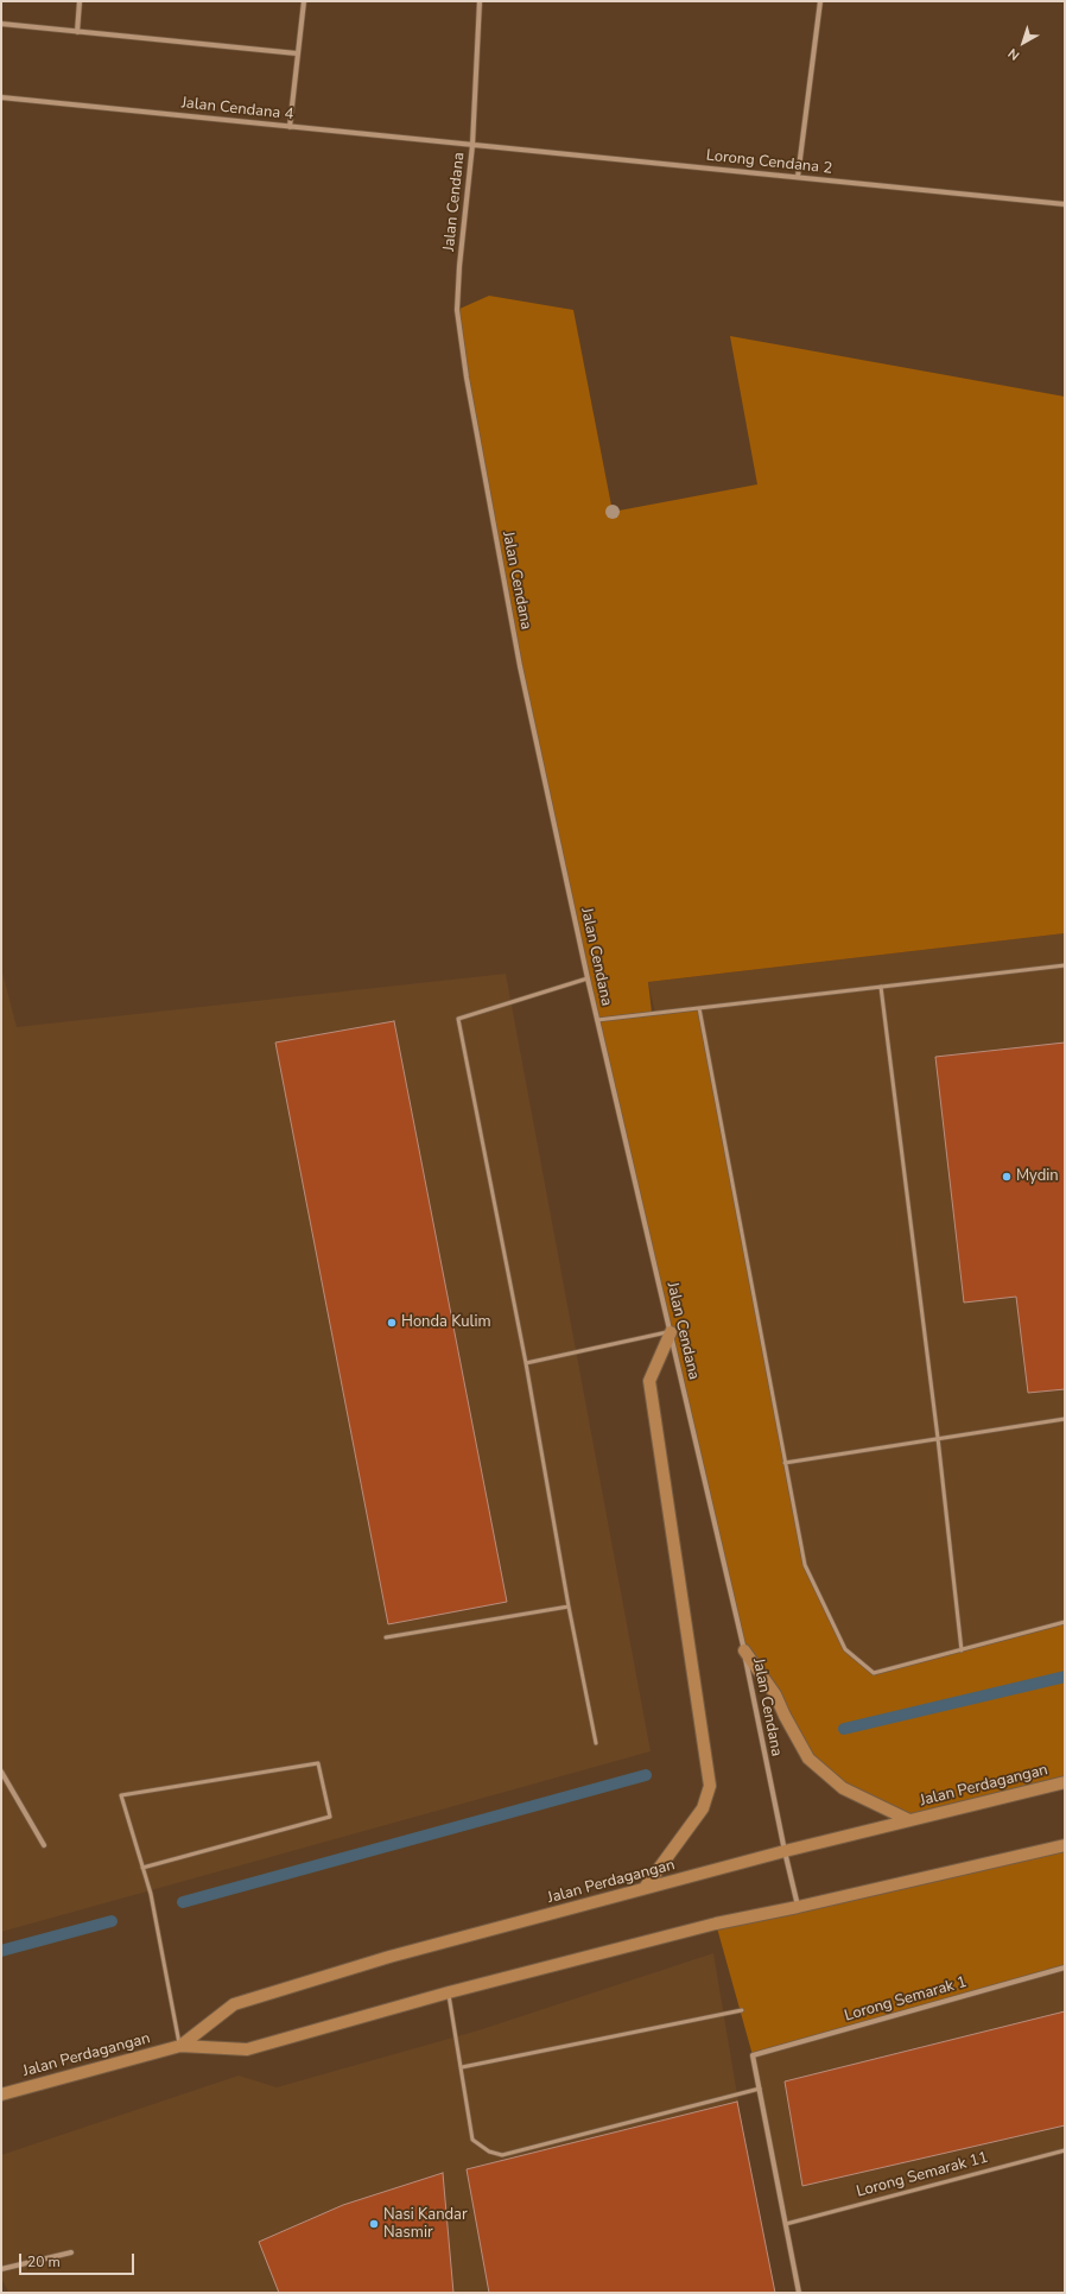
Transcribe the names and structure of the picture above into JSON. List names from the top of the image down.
{
  "streets": {
    "main road": ["Jalan Perdagangan"],
    "street": [
      "Jalan Cendana 4",
      "Lorong Cendana 2",
      "Jalan Cendana",
      "Lorong Semarak 1"
    ],
    "lane": ["Lorong Semarak 11"]
  },
  "crossings": [
    ["Jalan Cendana 4", "Lorong Cendana 2"],
    ["Jalan Cendana 4", "Jalan Cendana"],
    ["Lorong Cendana 2", "Jalan Cendana"],
    ["Jalan Cendana", "Jalan Perdagangan"]
  ],
  "places": ["Mydin", "Honda Kulim", "Nasi Kandar Nasmir"],
  "scale_bar": "20 m",
  "north": "bottom left"
}
